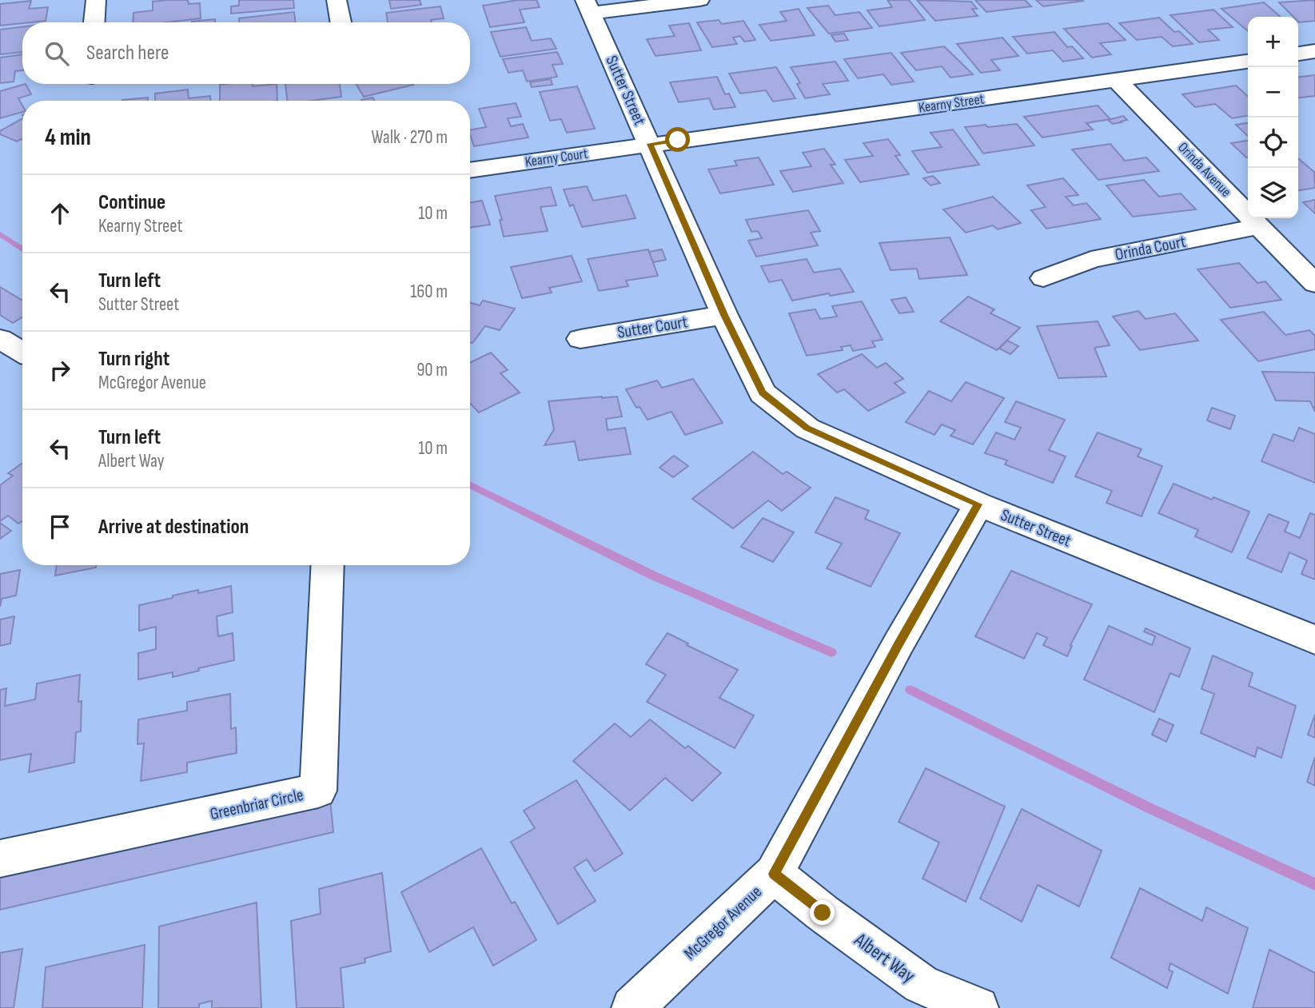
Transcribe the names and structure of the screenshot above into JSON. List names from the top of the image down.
{
  "streets": {
    "street": [
      "Sutter Street",
      "Kearny Street",
      "Kearny Court",
      "Orinda Avenue",
      "Orinda Court",
      "Sutter Court",
      "Greenbriar Circle",
      "McGregor Avenue",
      "Albert Way"
    ]
  },
  "crossings": [
    ["Sutter Street", "Kearny Street"],
    ["Sutter Street", "Kearny Court"],
    ["Sutter Street", "Sutter Court"],
    ["Sutter Street", "McGregor Avenue"],
    ["Kearny Street", "Kearny Court"],
    ["Kearny Street", "Orinda Avenue"],
    ["Orinda Avenue", "Orinda Court"],
    ["McGregor Avenue", "Albert Way"]
  ],
  "page": {
    "map_buttons": ["+", "−"],
    "search": "Search here",
    "heading": ["4 min", "Walk · 270 m"],
    "list": [
      ["Continue", "Kearny Street", "10 m"],
      ["Turn left", "Sutter Street", "160 m"],
      ["Turn right", "McGregor Avenue", "90 m"],
      ["Turn left", "Albert Way", "10 m"],
      "Arrive at destination"
    ]
  }
}
